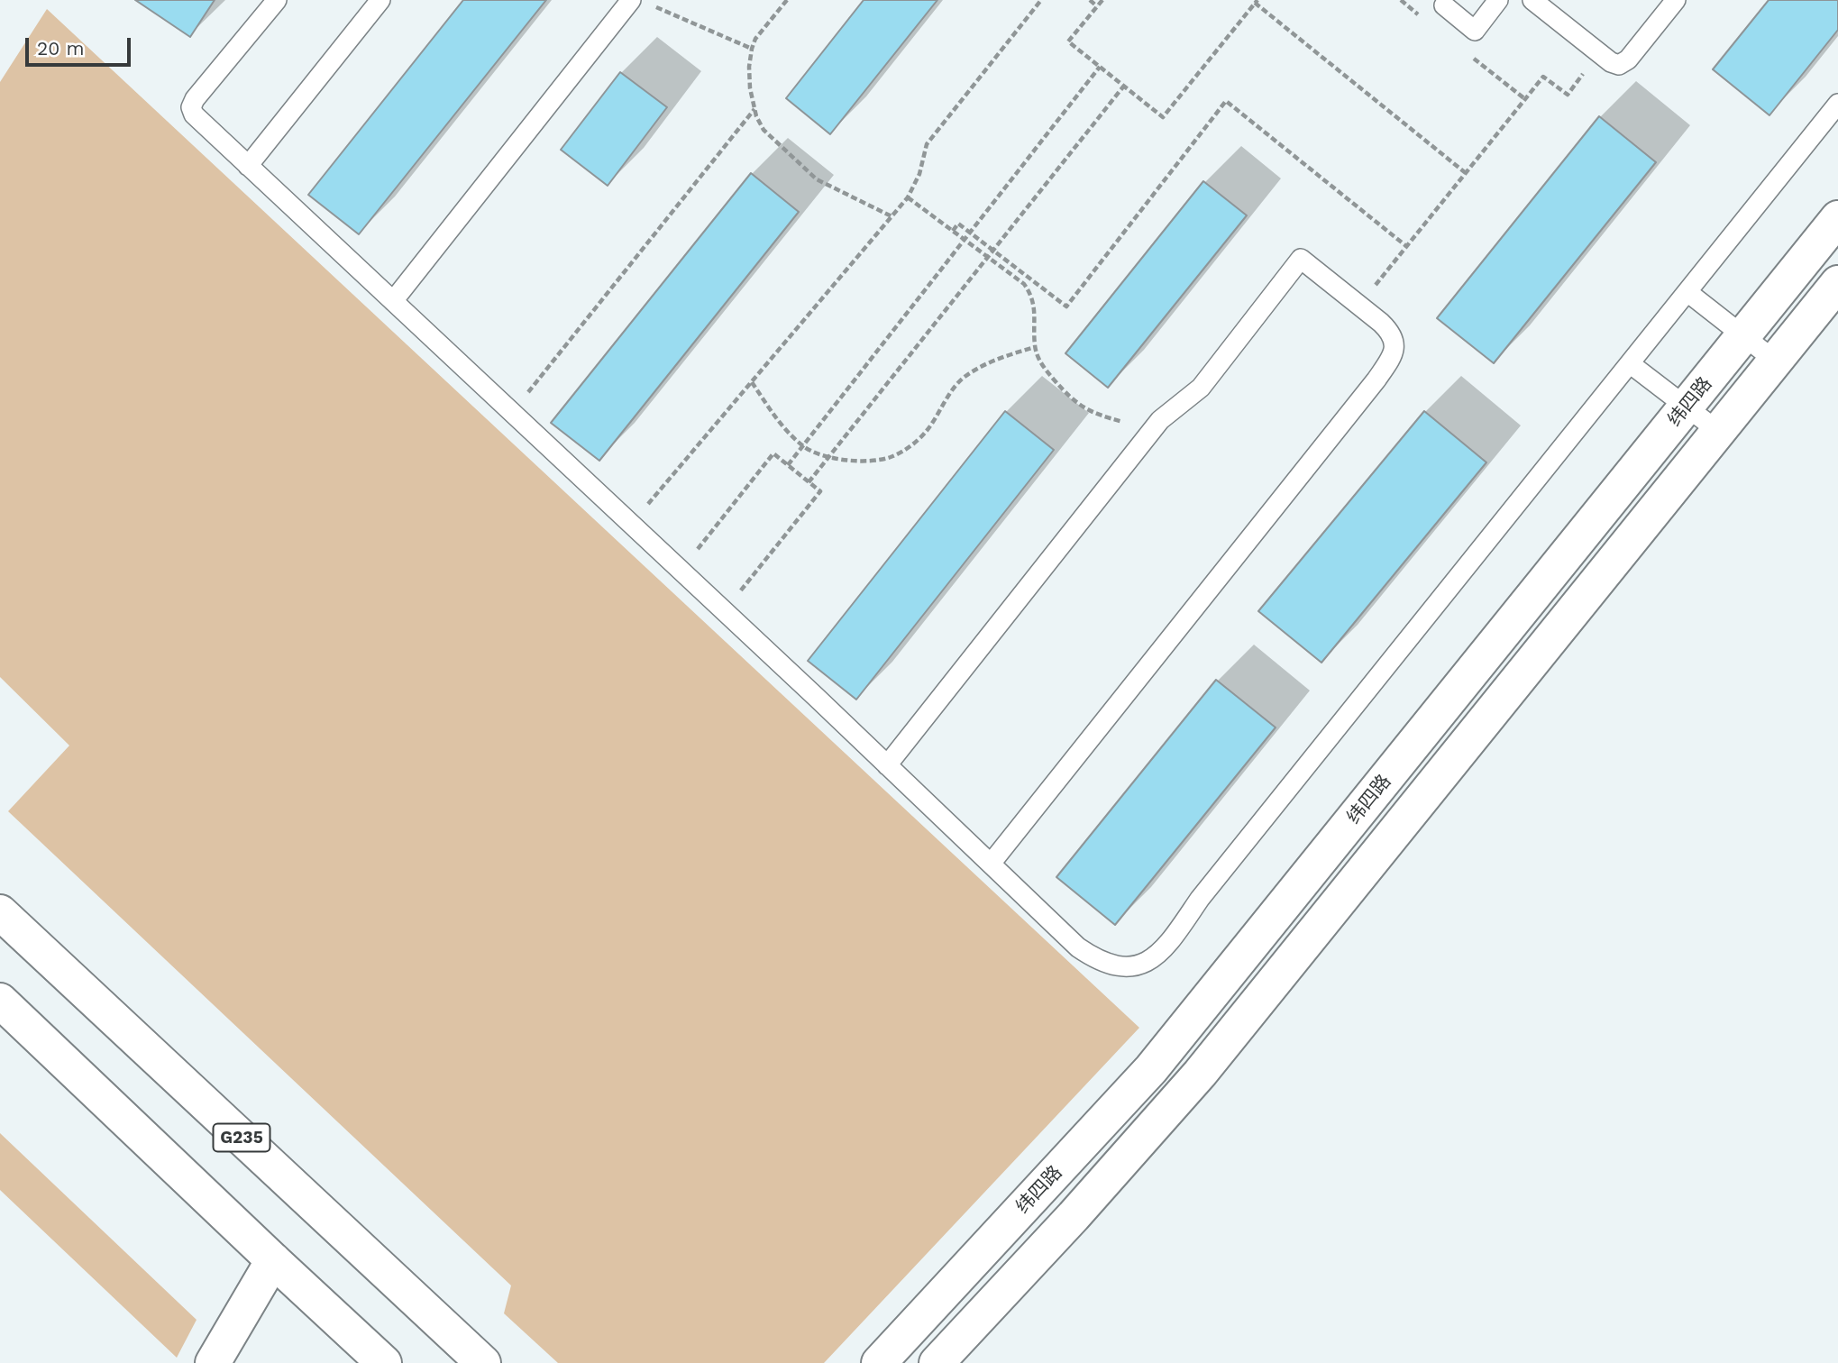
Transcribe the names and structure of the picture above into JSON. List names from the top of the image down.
{
  "streets": {
    "main road": ["纬四路", "G235"]
  },
  "scale_bar": "20 m"
}
